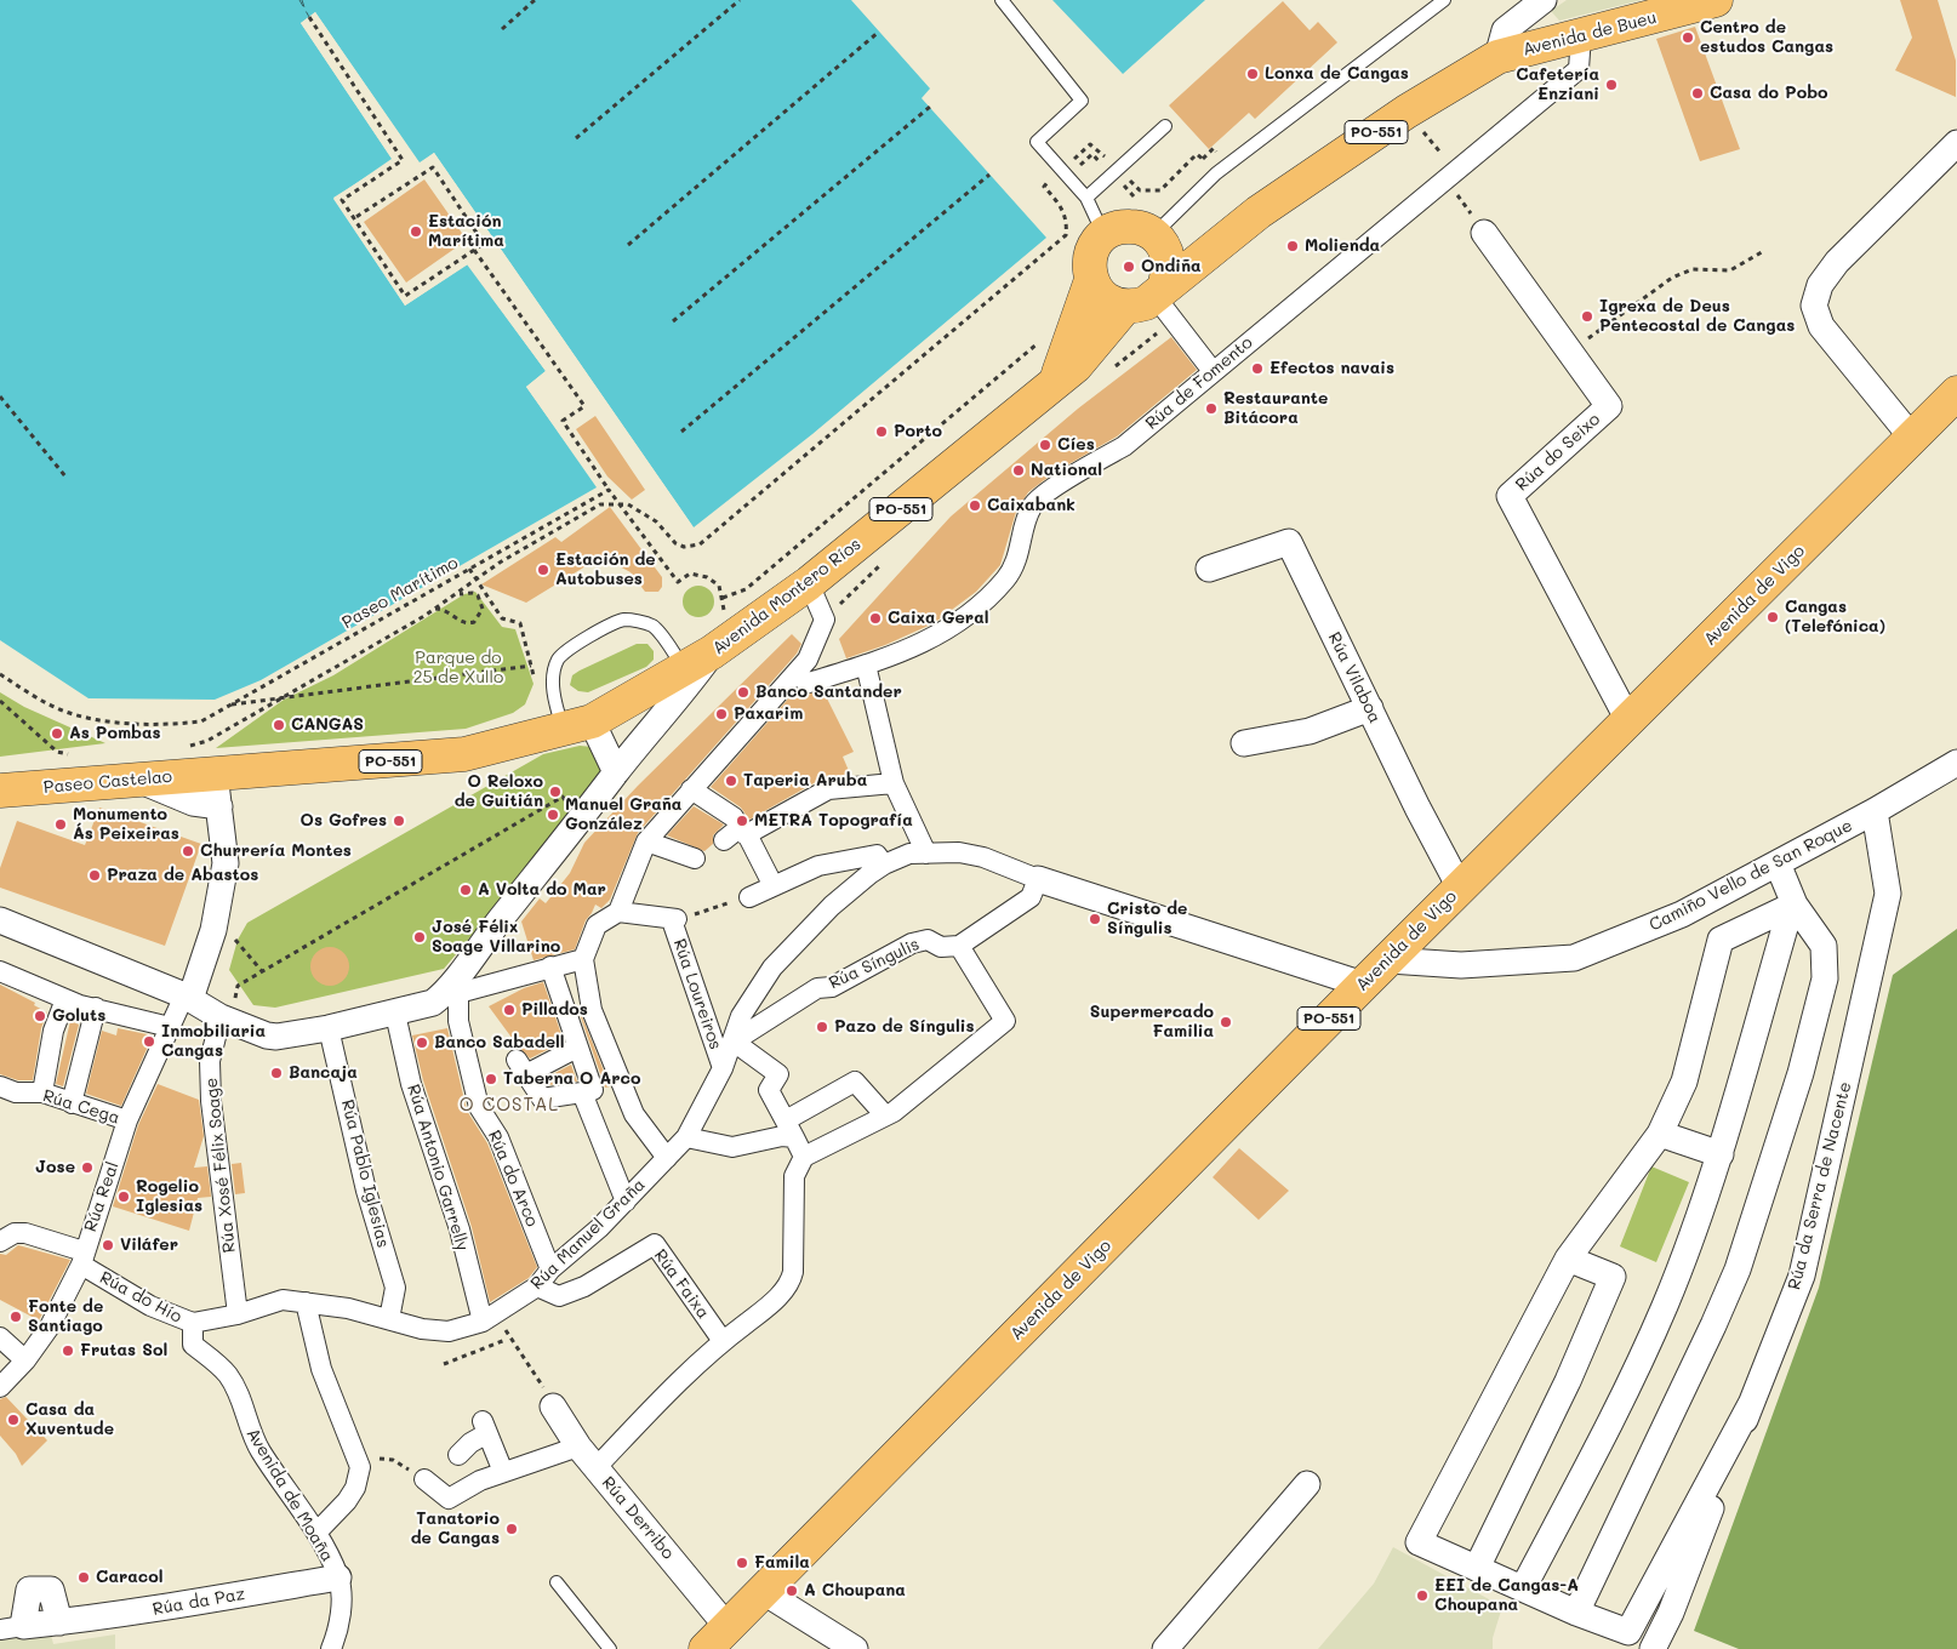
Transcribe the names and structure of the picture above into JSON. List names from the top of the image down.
{
  "streets": {
    "main road": [
      "Avenida de Bueu",
      "PO-551",
      "Avenida de Vigo",
      "Avenida Montero Ríos",
      "Paseo Castelao"
    ],
    "street": [
      "Rúa de Fomento",
      "Rúa do Seixo",
      "Rúa Vilaboa",
      "Camiño Vello de San Roque",
      "Rúa Síngulis",
      "Rúa Loureiros",
      "Rúa Cega",
      "Rúa Xosé Félix Soage",
      "Rúa Antonio Garrelly",
      "Rúa Pablo Iglesias",
      "Rúa do Arco",
      "Rúa da Serra de Nacente",
      "Rúa Real",
      "Rúa Manuel Graña",
      "Rúa Faixa",
      "Rúa do Hío",
      "Avenida de Moaña",
      "Rúa Derribo",
      "Rúa da Paz"
    ],
    "path": ["Paseo Marítimo"]
  },
  "crossings": [
    ["Avenida de Bueu", "PO-551"],
    ["Avenida de Bueu", "Rúa de Fomento"],
    ["PO-551", "Avenida Montero Ríos"],
    ["PO-551", "Paseo Castelao"],
    ["Rúa do Seixo", "Avenida de Vigo"],
    ["Avenida de Vigo", "Rúa Vilaboa"],
    ["Avenida de Vigo", "Camiño Vello de San Roque"],
    ["Avenida de Vigo", "Rúa Derribo"],
    ["Camiño Vello de San Roque", "Rúa da Serra de Nacente"],
    ["Rúa Síngulis", "Rúa Manuel Graña"],
    ["Rúa Loureiros", "Rúa Manuel Graña"],
    ["Rúa Cega", "Rúa Real"],
    ["Rúa Xosé Félix Soage", "Rúa Manuel Graña"],
    ["Rúa Xosé Félix Soage", "Rúa do Hío"],
    ["Rúa Antonio Garrelly", "Rúa Manuel Graña"],
    ["Rúa Pablo Iglesias", "Rúa Manuel Graña"],
    ["Rúa do Arco", "Rúa Manuel Graña"],
    ["Rúa Real", "Rúa do Hío"],
    ["Rúa Manuel Graña", "Rúa Faixa"],
    ["Rúa Manuel Graña", "Rúa do Hío"],
    ["Rúa do Hío", "Avenida de Moaña"],
    ["Avenida de Moaña", "Rúa da Paz"]
  ],
  "districts": ["O COSTAL"],
  "parks": ["Parque do 25 de Xullo"],
  "places": [
    "Centro de estudos Cangas",
    "Lonxa de Cangas",
    "Cafetería Enziani",
    "Casa do Pobo",
    "Estación Marítima",
    "Molienda",
    "Ondiña",
    "Igrexa de Deus Pentecostal de Cangas",
    "Efectos navais",
    "Restaurante Bitácora",
    "Porto",
    "Cíes",
    "National",
    "Caixabank",
    "Estación de Autobuses",
    "Cangas (Telefónica)",
    "Caixa Geral",
    "Banco Santander",
    "Paxarim",
    "CANGAS",
    "As Pombas",
    "Taperia Aruba",
    "O Reloxo de Guitián",
    "Manuel Graña González",
    "Os Gofres",
    "METRA Topografía",
    "Monumento Ás Peixeiras",
    "Churrería Montes",
    "Praza de Abastos",
    "A Volta do Mar",
    "Cristo de Síngulis",
    "José Félix Soage Villarino",
    "Pillados",
    "Goluts",
    "Supermercado Familia",
    "Pazo de Síngulis",
    "Inmobiliaria Cangas",
    "Banco Sabadell",
    "Bancaja",
    "Taberna O Arco",
    "Jose",
    "Rogelio Iglesias",
    "Viláfer",
    "Fonte de Santiago",
    "Frutas Sol",
    "Casa da Xuventude",
    "Tanatorio de Cangas",
    "Famila",
    "Caracol",
    "A Choupana",
    "EEI de Cangas-A Choupana"
  ]
}
